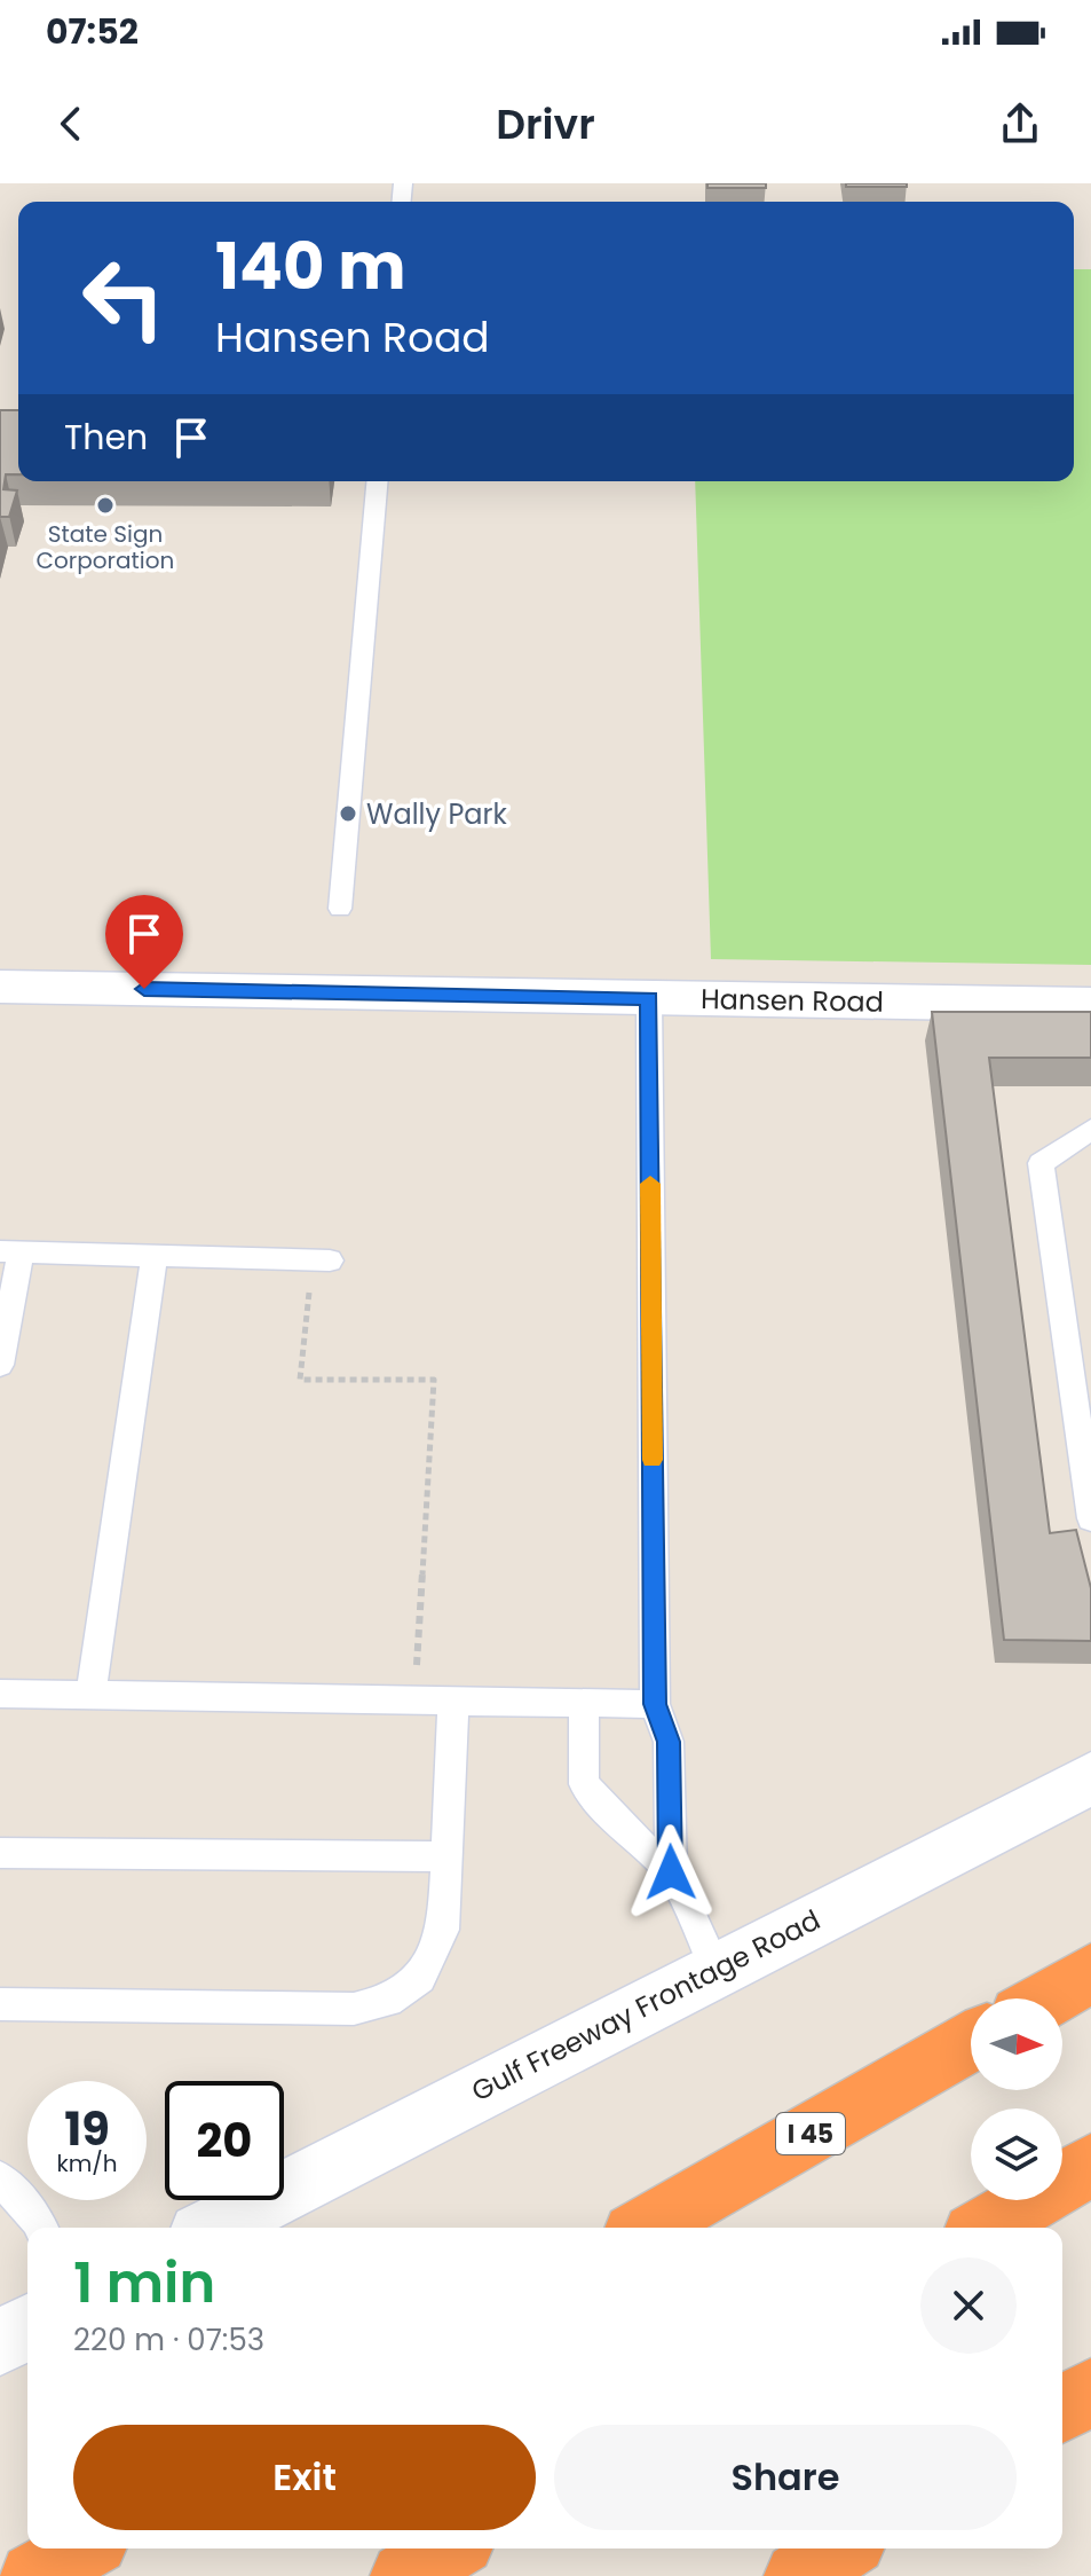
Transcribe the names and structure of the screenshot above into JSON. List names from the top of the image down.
{
  "streets": {
    "highway": ["I 45"],
    "street": ["Hansen Road", "Gulf Freeway Frontage Road"]
  },
  "places": ["State Sign Corporation", "Wally Park"],
  "north": "right",
  "page": {
    "status": "07:52",
    "header": "Drivr",
    "turn": ["140 m", "Hansen Road"],
    "then": "Then",
    "speed": "19 km/h",
    "limit": "20",
    "heading": ["1 min", "220 m · 07:53"],
    "buttons": ["Exit", "Share"]
  }
}
